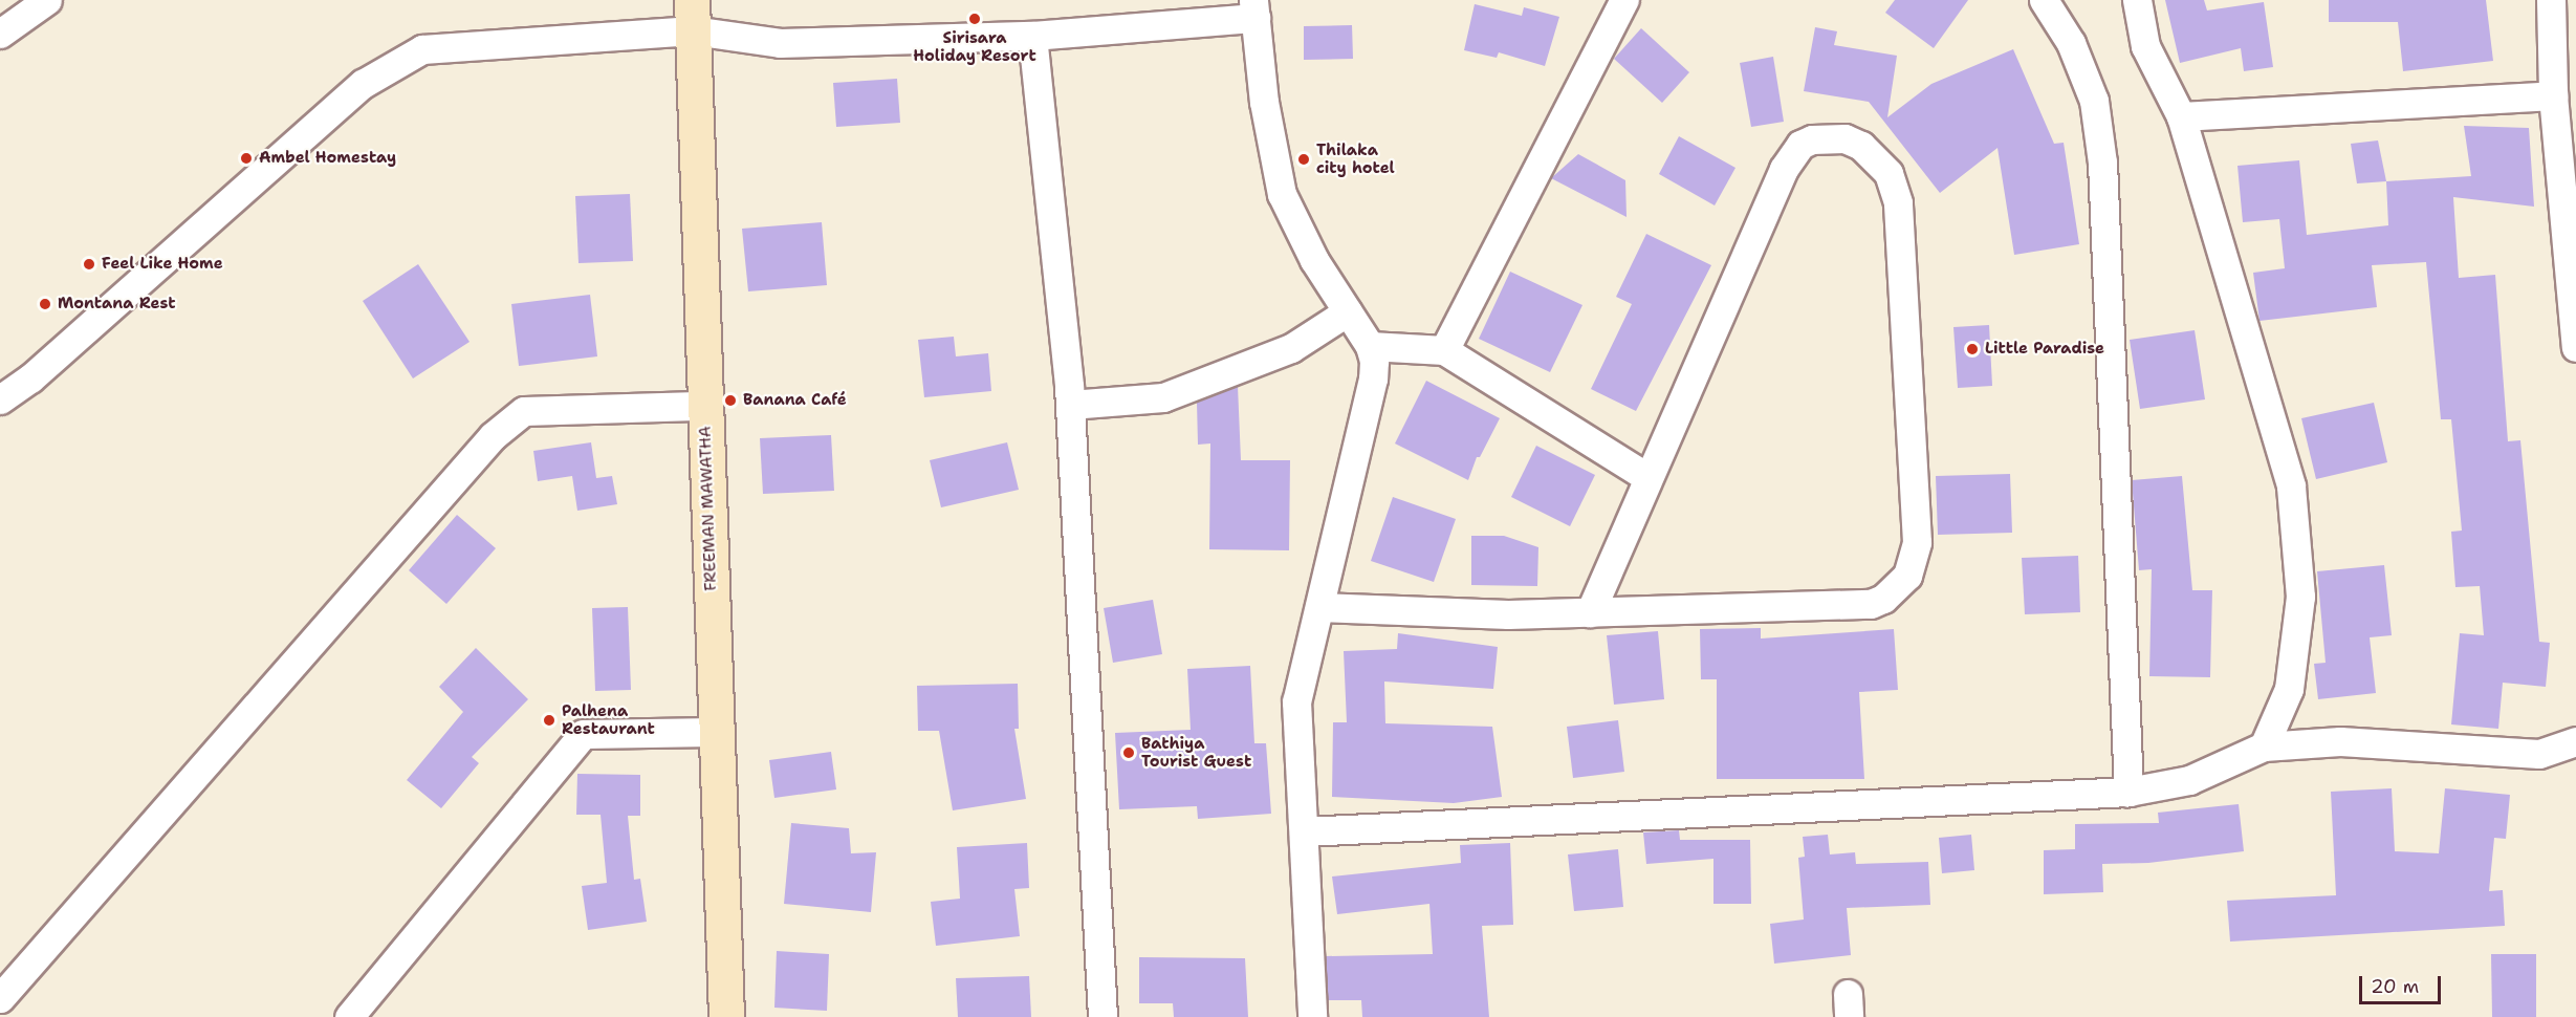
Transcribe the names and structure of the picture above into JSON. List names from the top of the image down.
{
  "streets": {
    "street": ["FREEMAN MAWATHA"]
  },
  "places": [
    "Sirisara Holiday Resort",
    "Ambel Homestay",
    "Thilaka city hotel",
    "Feel Like Home",
    "Montana Rest",
    "Little Paradise",
    "Banana Café",
    "Palhena Restaurant",
    "Bathiya Tourist Guest"
  ],
  "scale_bar": "20 m"
}
